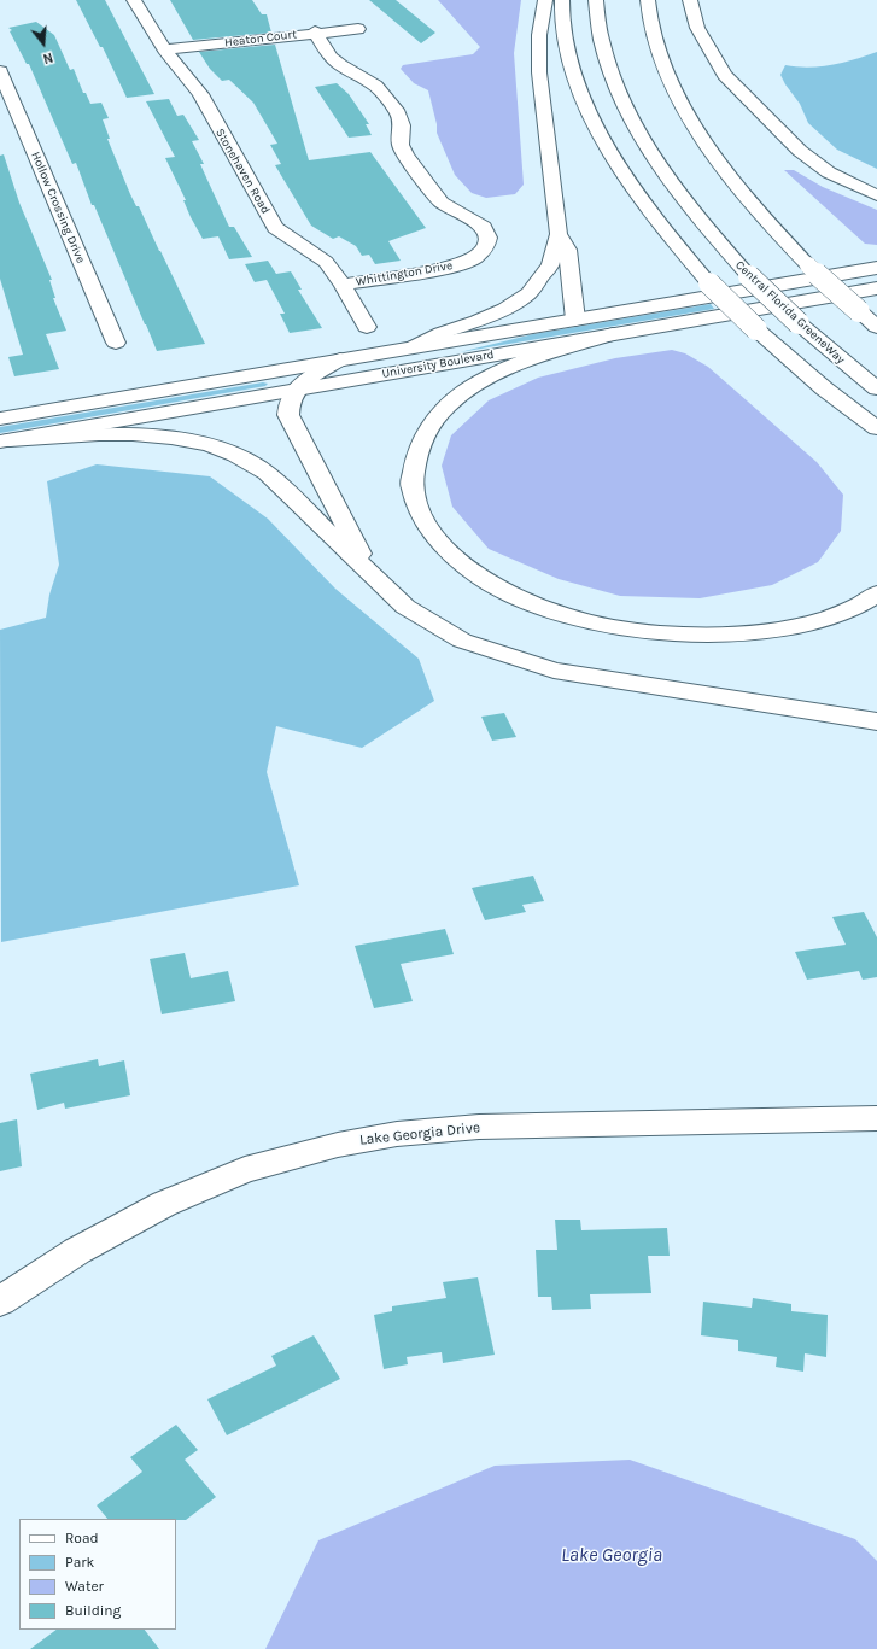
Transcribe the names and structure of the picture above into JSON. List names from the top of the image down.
{
  "streets": {
    "main road": [
      "Heaton Court",
      "Stonehaven Road",
      "Hollow Crossing Drive",
      "Whittington Drive",
      "Central Florida GreeneWay",
      "University Boulevard",
      "Lake Georgia Drive"
    ]
  },
  "crossings": [
    ["Heaton Court", "Stonehaven Road"],
    ["Heaton Court", "Whittington Drive"],
    ["Stonehaven Road", "Whittington Drive"]
  ],
  "water": ["Lake Georgia"],
  "legend": [
    "Road",
    "Park",
    "Water",
    "Building"
  ],
  "north": "bottom"
}
